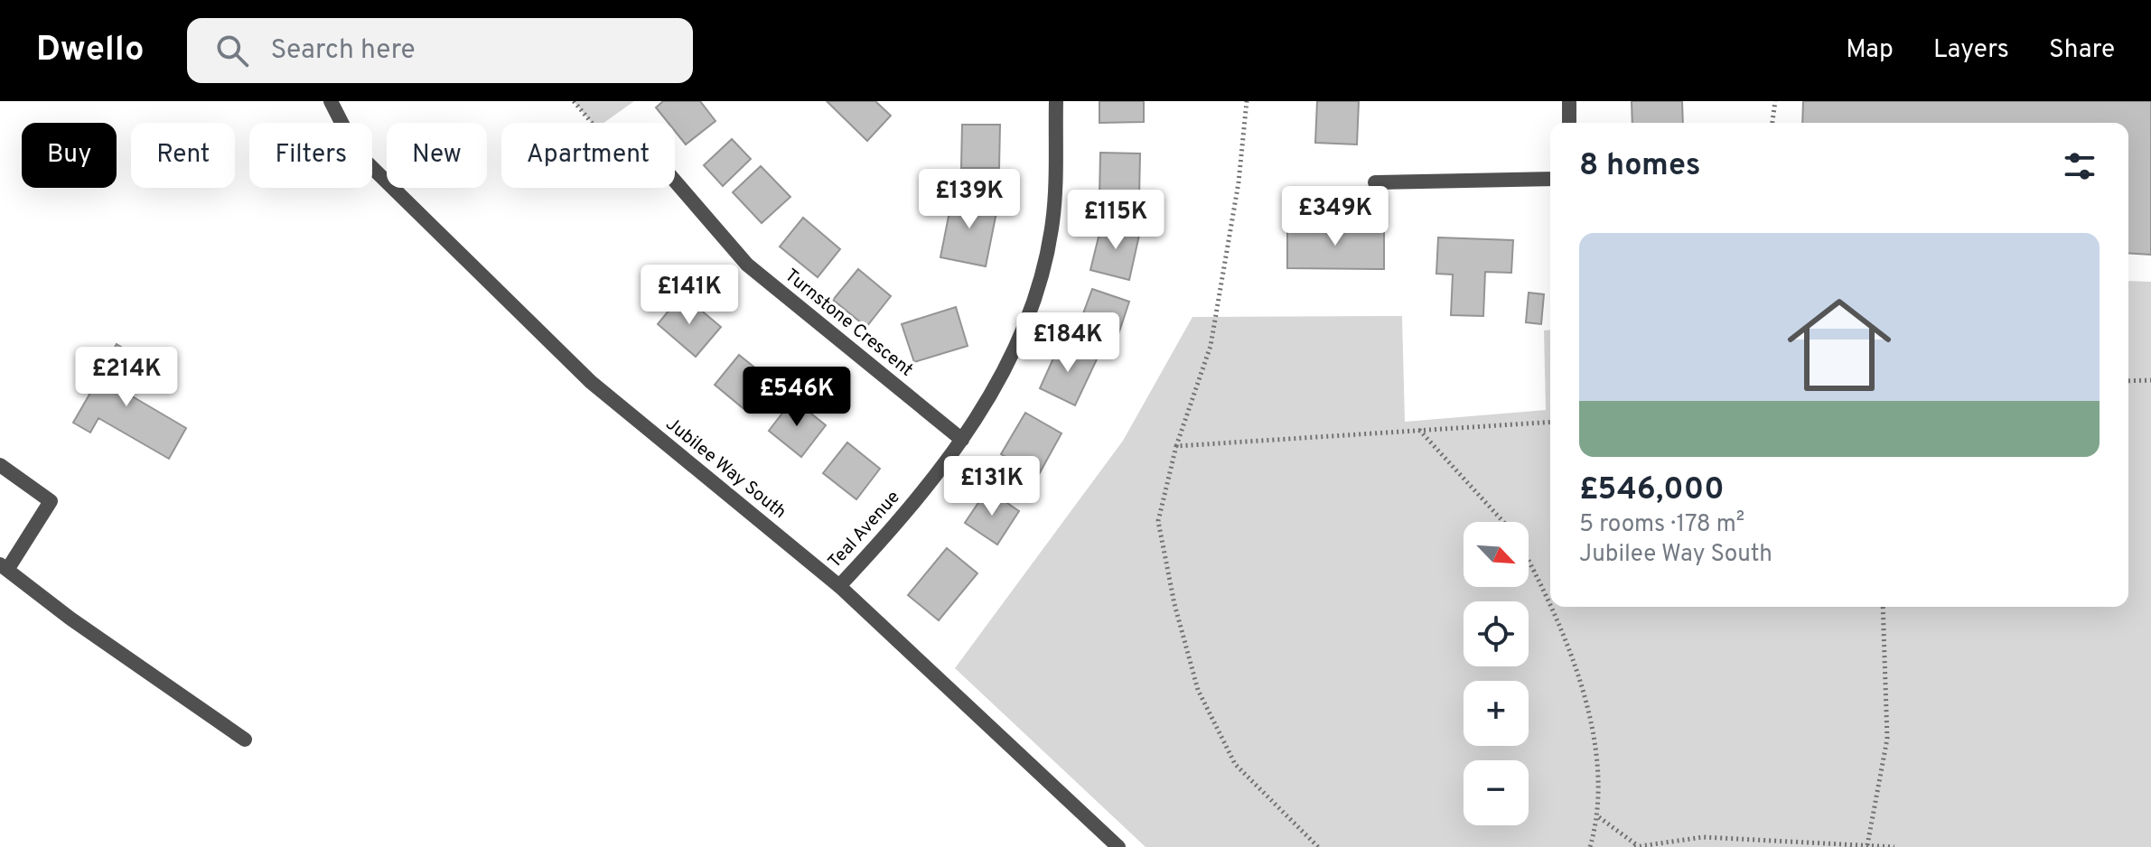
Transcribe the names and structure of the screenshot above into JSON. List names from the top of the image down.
{
  "streets": {
    "street": ["Turnstone Crescent", "Jubilee Way South", "Teal Avenue"]
  },
  "crossings": [
    ["Turnstone Crescent", "Teal Avenue"],
    ["Jubilee Way South", "Teal Avenue"]
  ],
  "north": "bottom right",
  "page": {
    "header": "Dwello",
    "search": "Search here",
    "nav": ["Map", "Layers", "Share"],
    "chip": [
      "Buy",
      "Rent",
      "Filters",
      "New",
      "Apartment"
    ],
    "heading": "8 homes",
    "price": [
      "£139K",
      "£349K",
      "£115K",
      "£141K",
      "£184K",
      "£214K",
      "£546K",
      "£131K"
    ],
    "list": [
      {
        "name": "£546,000",
        "note": "5 rooms · 178 m² · Jubilee Way South"
      }
    ],
    "map_buttons": ["+", "−"]
  }
}
